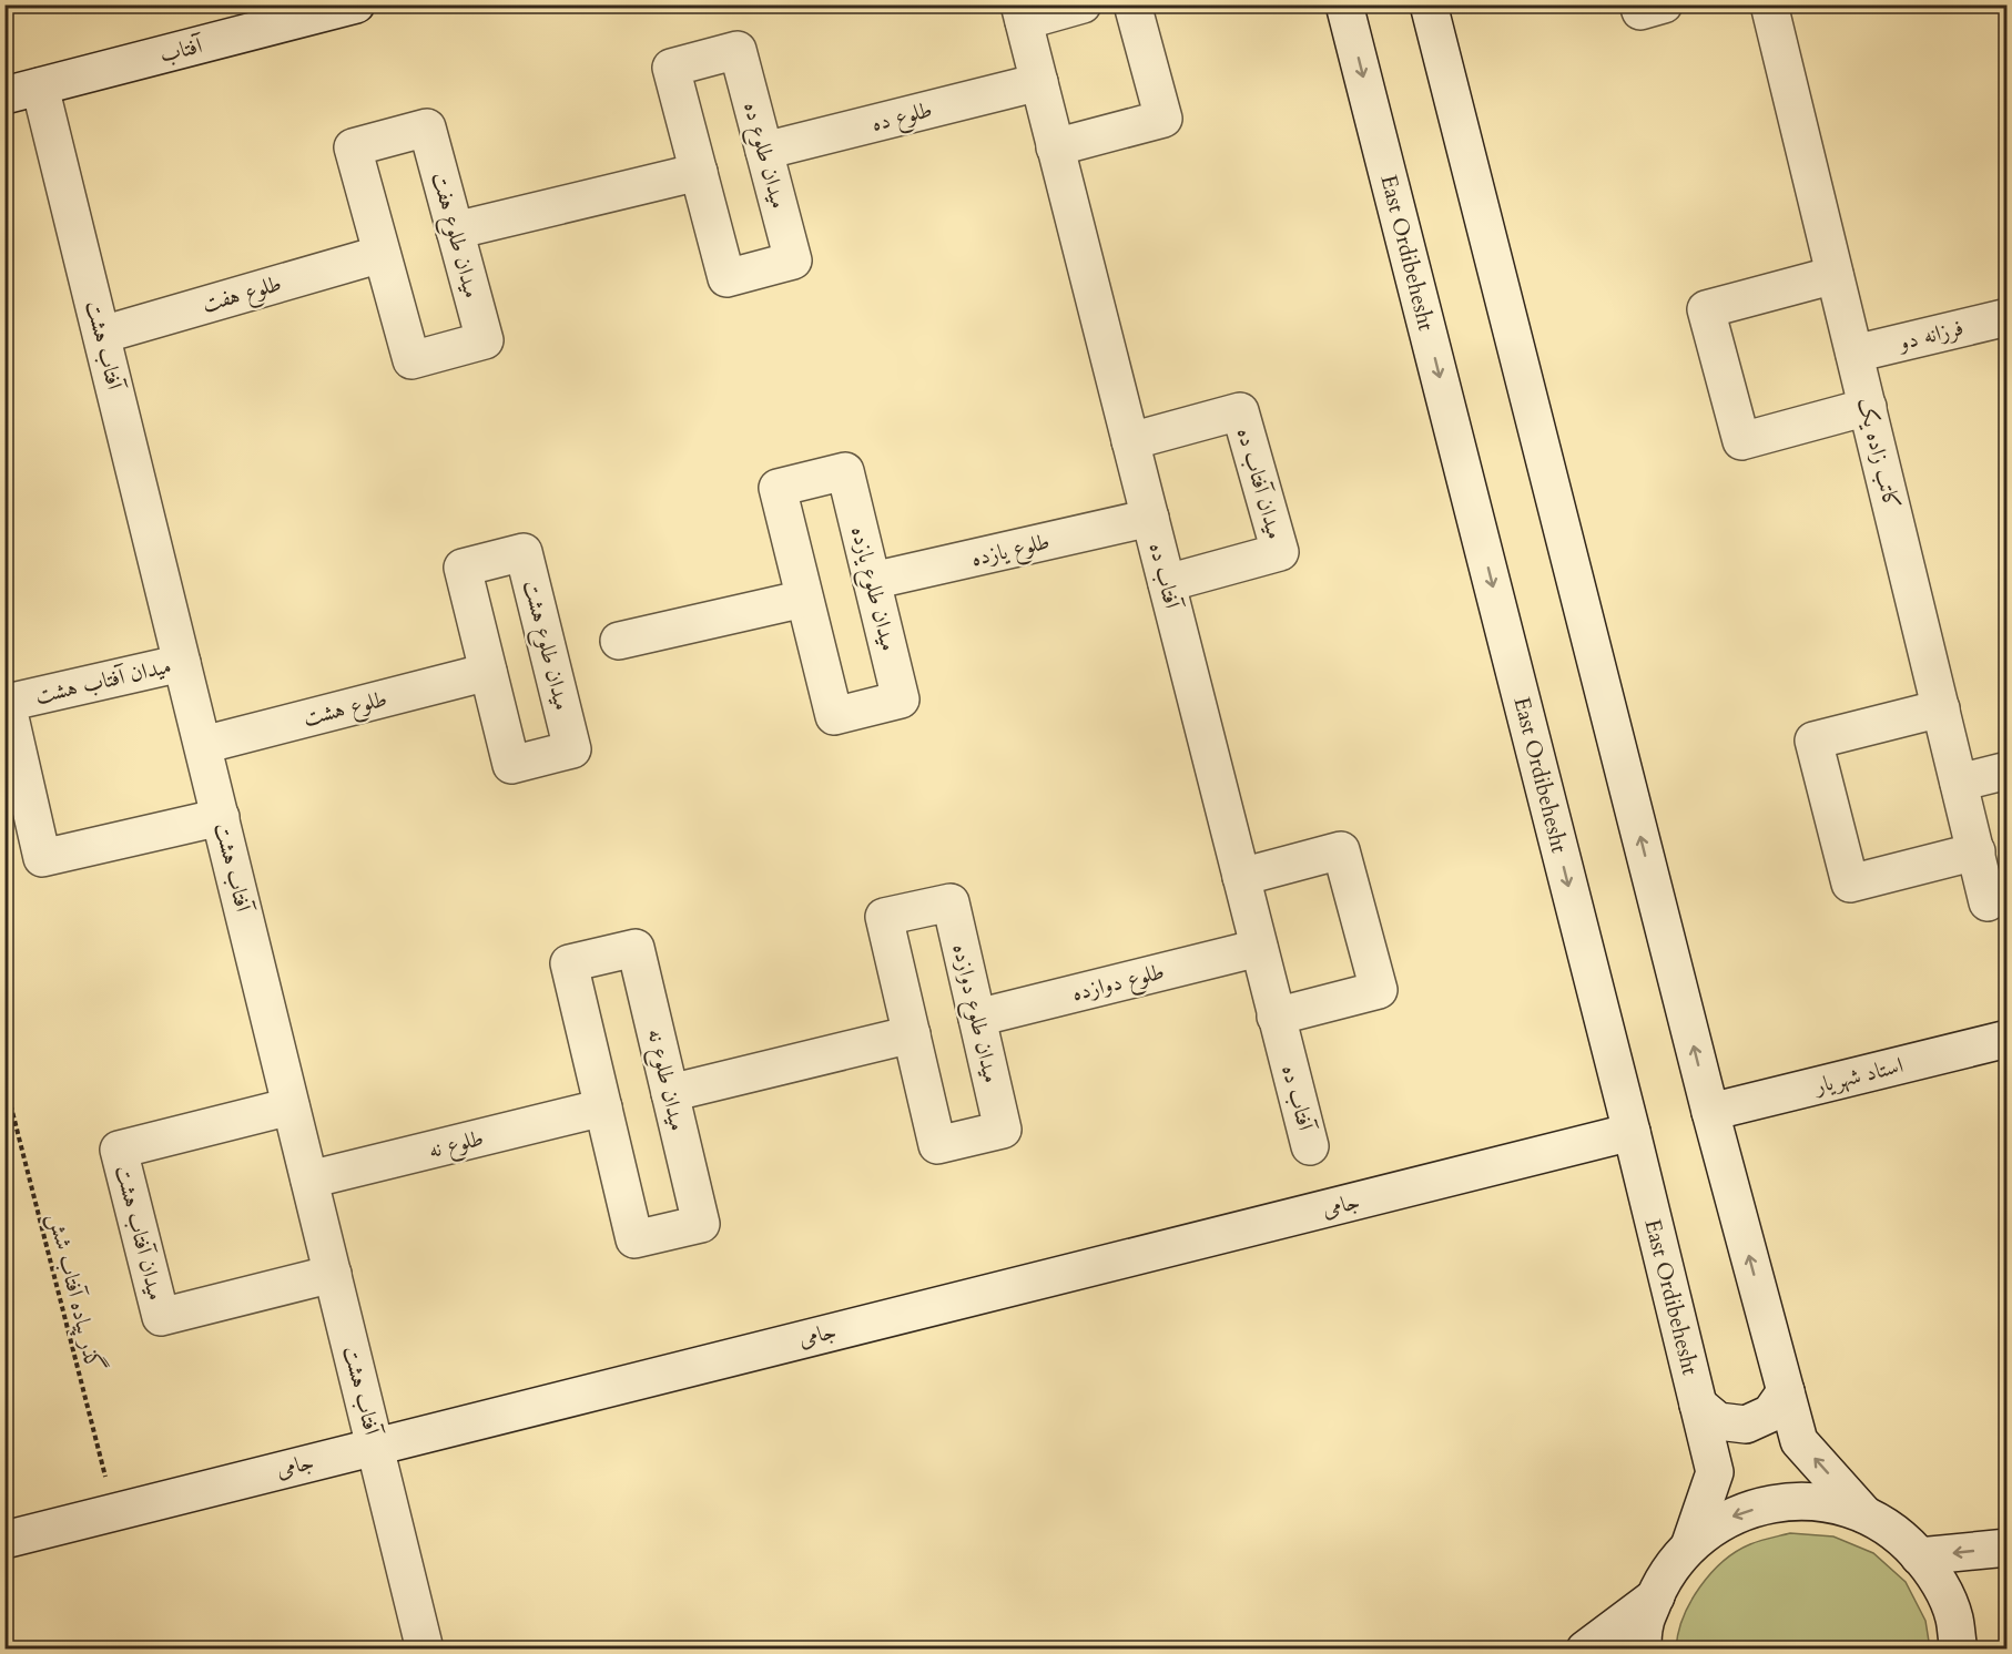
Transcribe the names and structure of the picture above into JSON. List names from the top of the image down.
{
  "streets": {
    "street": [
      "آفتاب",
      "طلوع ده",
      "میدان طلوع ده",
      "میدان طلوع هفت",
      "East Ordibehesht",
      "طلوع هفت",
      "فرزانه دو",
      "آفتاب هشت",
      "کاتب زاده یک",
      "میدان آفتاب ده",
      "طلوع یازده",
      "آفتاب ده",
      "میدان طلوع یازده",
      "میدان طلوع هشت",
      "میدان آفتاب هشت",
      "طلوع هشت",
      "طلوع دوازده",
      "میدان طلوع دوازده",
      "استاد شهریار",
      "میدان طلوع نه",
      "طلوع نه",
      "جامی"
    ],
    "path": ["گذر پیاده آفتاب شش"]
  },
  "crossings": [
    ["آفتاب", "آفتاب هشت"],
    ["طلوع ده", "میدان طلوع ده"],
    ["طلوع ده", "آفتاب ده"],
    ["میدان طلوع هفت", "طلوع هفت"],
    ["East Ordibehesht", "جامی"],
    ["طلوع هفت", "آفتاب هشت"],
    ["فرزانه دو", "کاتب زاده یک"],
    ["آفتاب هشت", "میدان آفتاب هشت"],
    ["آفتاب هشت", "طلوع هشت"],
    ["آفتاب هشت", "طلوع نه"],
    ["آفتاب هشت", "جامی"],
    ["میدان آفتاب ده", "آفتاب ده"],
    ["طلوع یازده", "آفتاب ده"],
    ["طلوع یازده", "میدان طلوع یازده"],
    ["آفتاب ده", "طلوع دوازده"],
    ["میدان طلوع هشت", "طلوع هشت"],
    ["طلوع دوازده", "میدان طلوع دوازده"],
    ["میدان طلوع نه", "طلوع نه"],
    ["جامی", "گذر پیاده آفتاب شش"]
  ]
}
